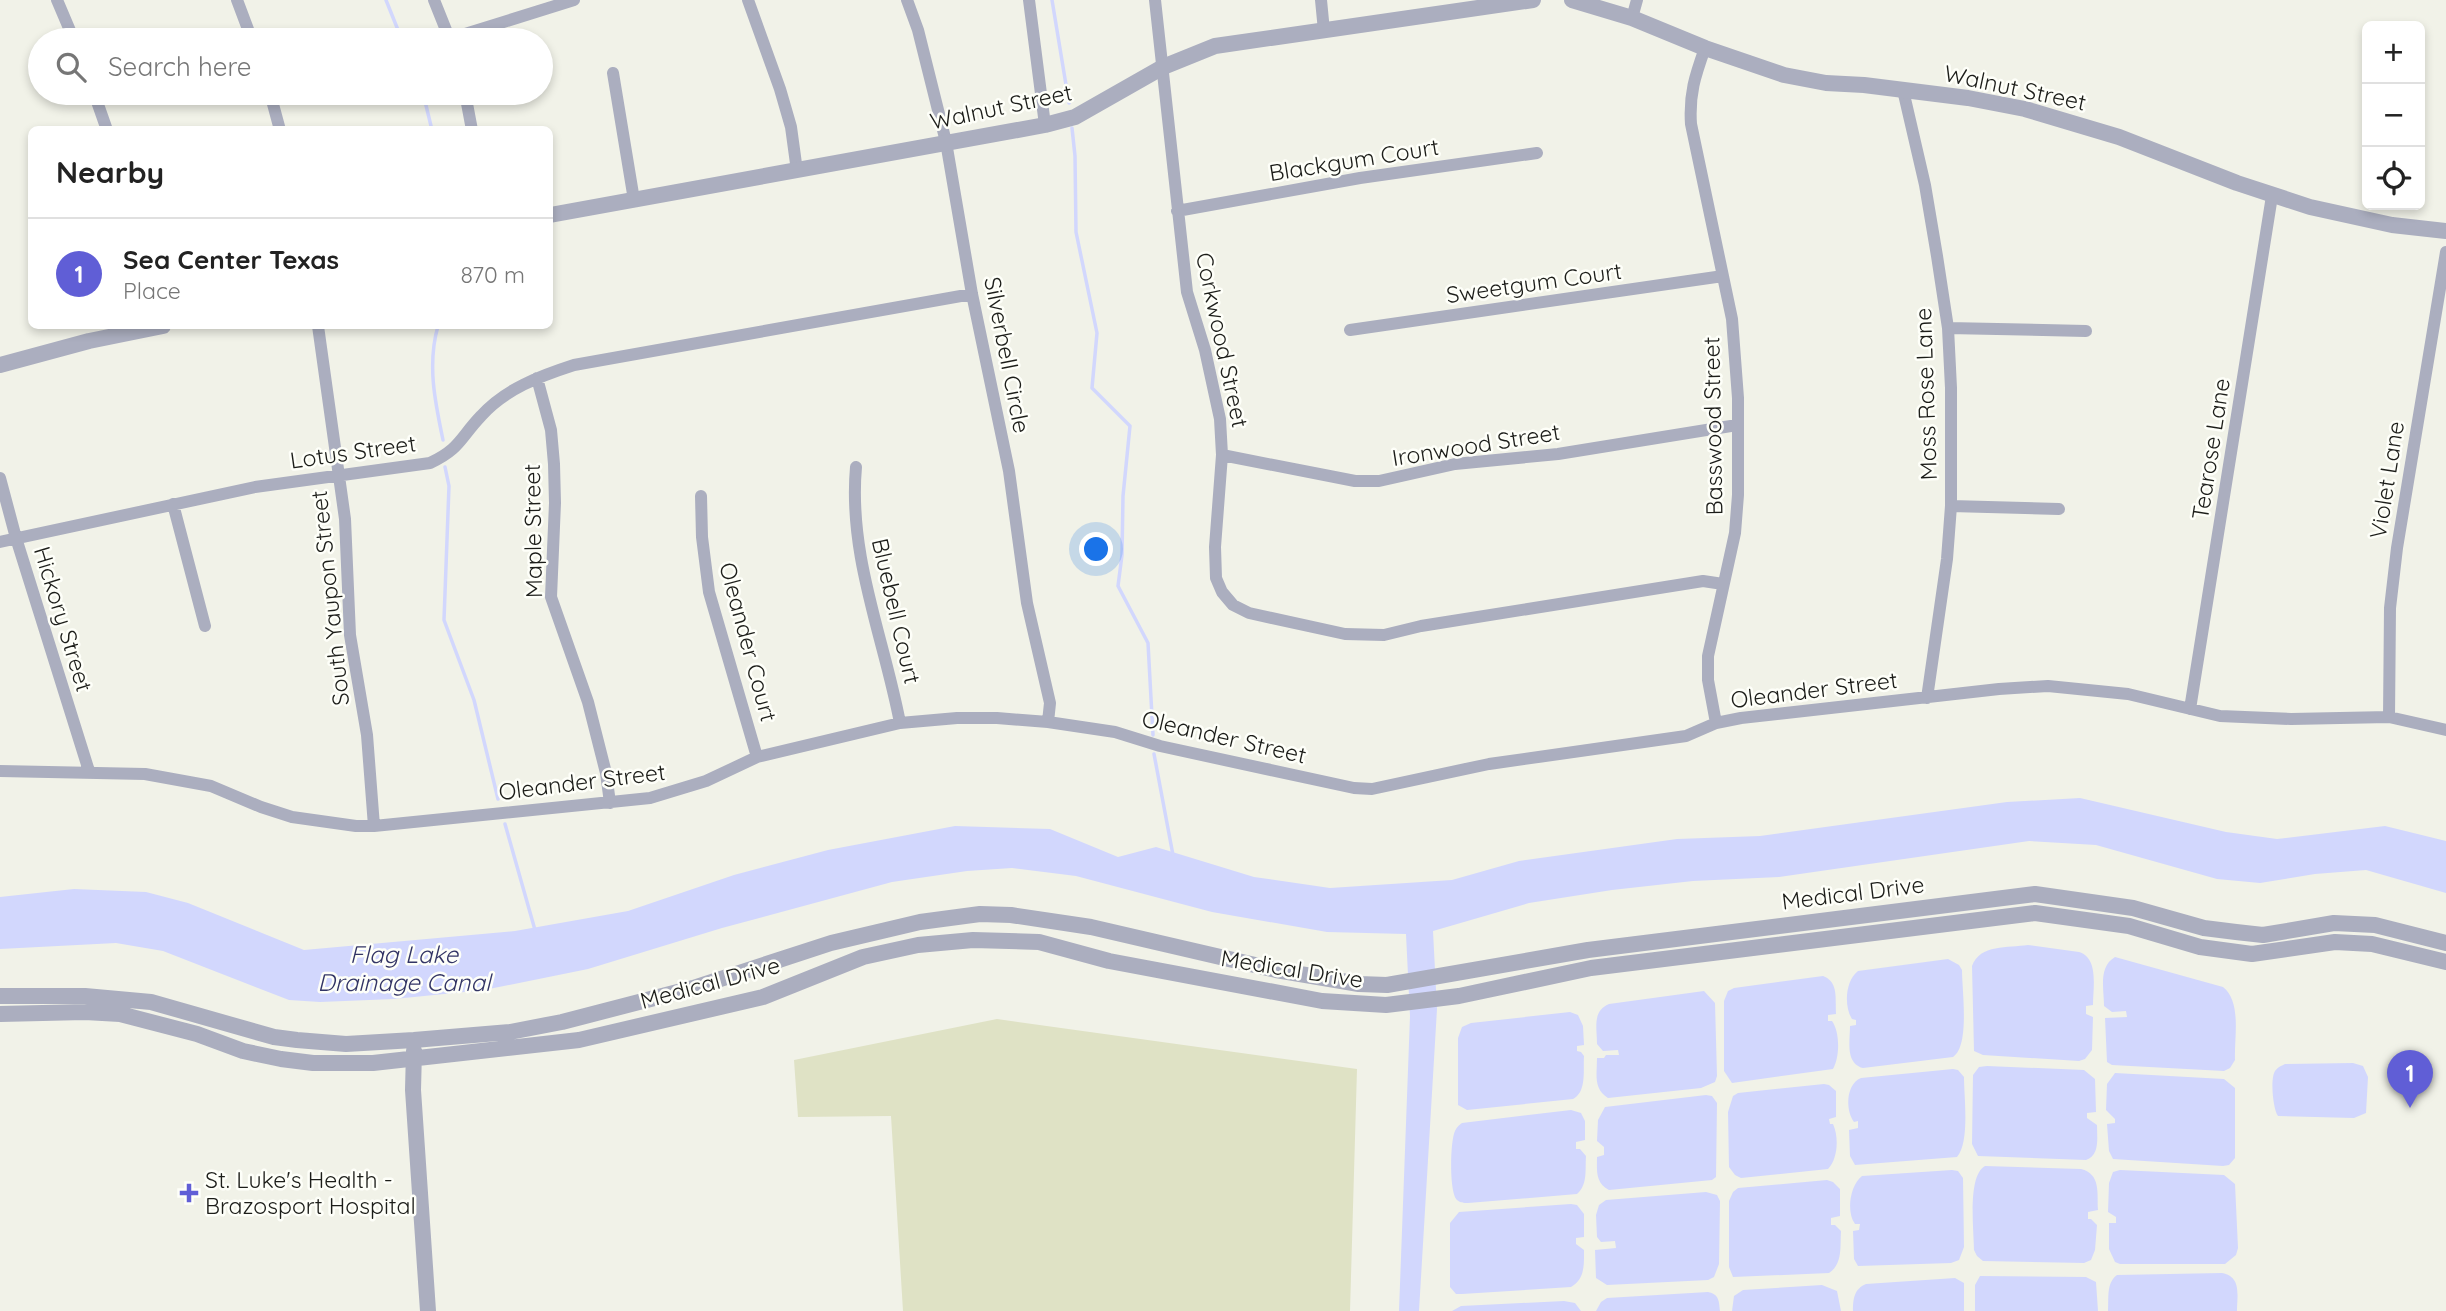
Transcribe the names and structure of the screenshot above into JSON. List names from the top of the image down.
{
  "streets": {
    "street": [
      "Walnut Street",
      "Blackgum Court",
      "Sweetgum Court",
      "Corkwood Street",
      "Silverbell Circle",
      "Moss Rose Lane",
      "Basswood Street",
      "Ironwood Street",
      "Tearose Lane",
      "Lotus Street",
      "Violet Lane",
      "Maple Street",
      "South Yaupon Street",
      "Bluebell Court",
      "Hickory Street",
      "Oleander Court",
      "Oleander Street",
      "Medical Drive"
    ]
  },
  "crossings": [
    ["Walnut Street", "Corkwood Street"],
    ["Walnut Street", "Silverbell Circle"],
    ["Walnut Street", "Moss Rose Lane"],
    ["Walnut Street", "Basswood Street"],
    ["Walnut Street", "Tearose Lane"],
    ["Blackgum Court", "Corkwood Street"],
    ["Sweetgum Court", "Basswood Street"],
    ["Corkwood Street", "Basswood Street"],
    ["Corkwood Street", "Ironwood Street"],
    ["Silverbell Circle", "Lotus Street"],
    ["Silverbell Circle", "Oleander Street"],
    ["Moss Rose Lane", "Oleander Street"],
    ["Basswood Street", "Ironwood Street"],
    ["Basswood Street", "Oleander Street"],
    ["Tearose Lane", "Oleander Street"],
    ["Lotus Street", "Maple Street"],
    ["Lotus Street", "South Yaupon Street"],
    ["Lotus Street", "Hickory Street"],
    ["Violet Lane", "Oleander Street"],
    ["Maple Street", "Oleander Street"],
    ["South Yaupon Street", "Oleander Street"],
    ["Bluebell Court", "Oleander Street"],
    ["Hickory Street", "Oleander Street"],
    ["Oleander Court", "Oleander Street"]
  ],
  "water": ["Flag Lake Drainage Canal"],
  "places": {
    "health": ["St. Luke's Health - Brazosport Hospital"]
  },
  "page": {
    "map_buttons": ["+", "−"],
    "search": "Search here",
    "heading": "Nearby",
    "list": [
      {
        "mark": "1",
        "name": "Sea Center Texas",
        "note": "Place",
        "value": "870 m"
      }
    ],
    "pins": "1"
  }
}
